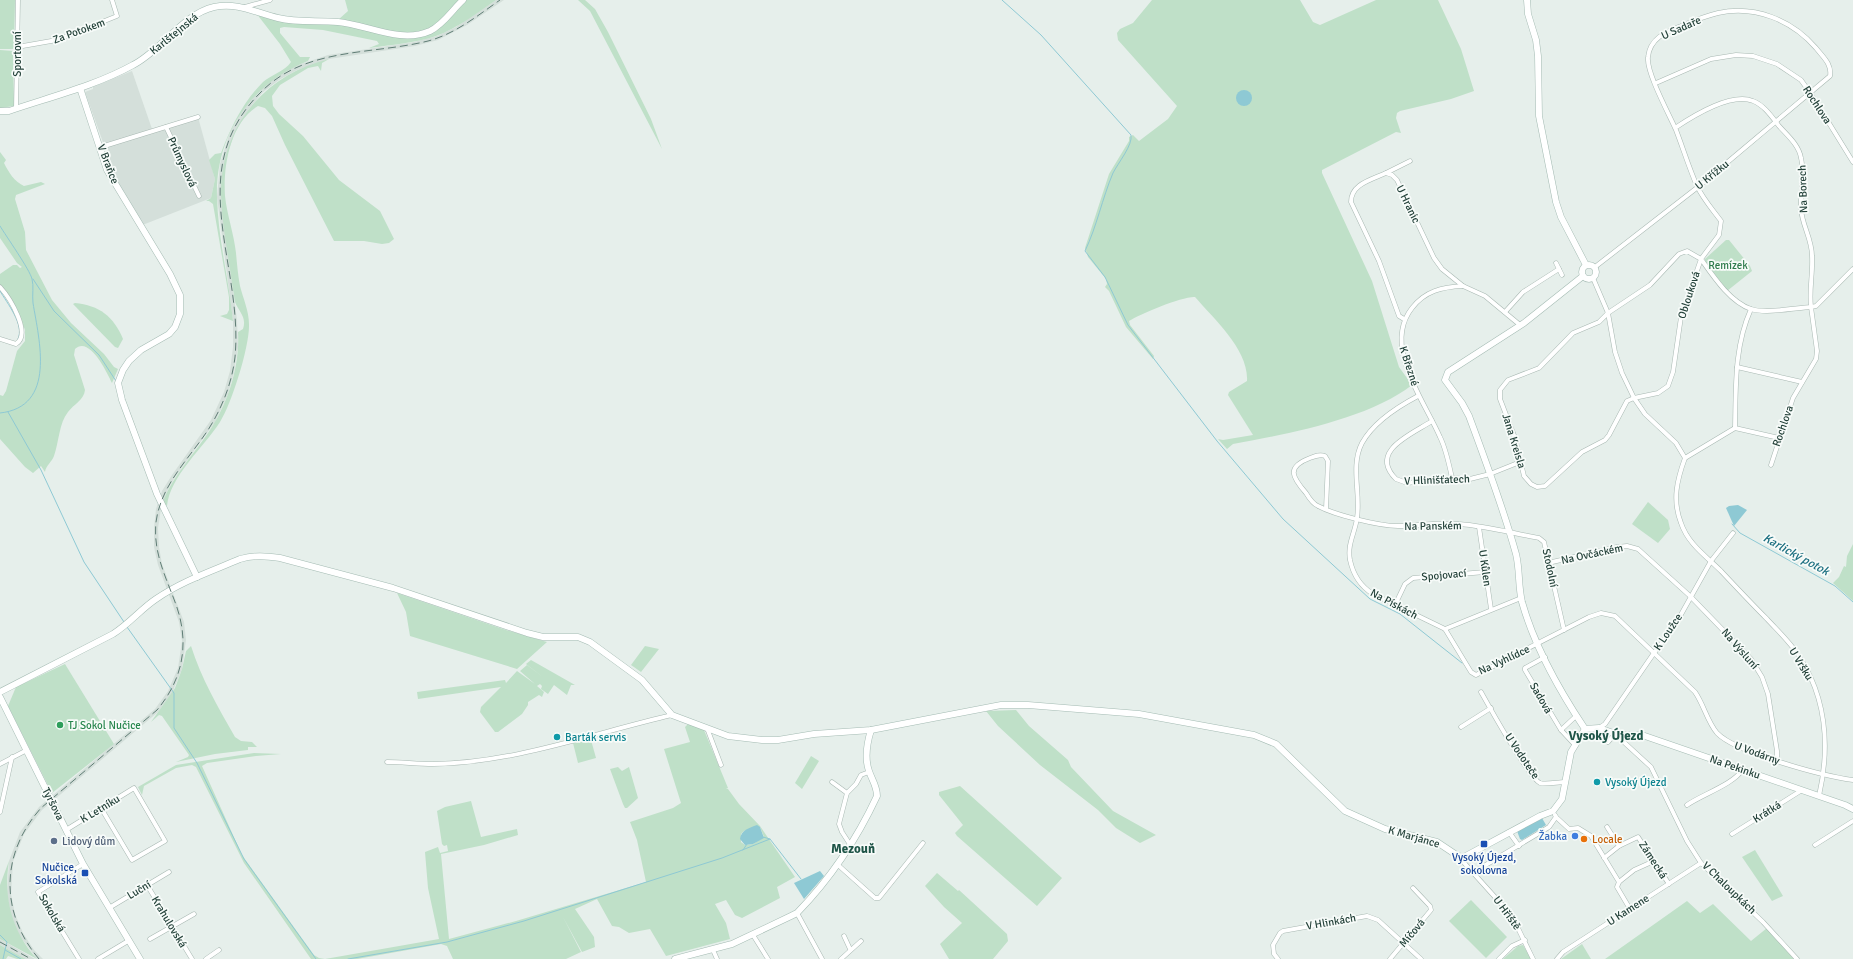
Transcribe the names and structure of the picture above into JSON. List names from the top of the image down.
{
  "streets": {
    "street": [
      "U Sadaře",
      "Za Potokem",
      "Karlštejnská",
      "Sportovní",
      "Rochlova",
      "Průmyslová",
      "V Braňce",
      "U Křížku",
      "Na Borech",
      "U Hranic",
      "Oblouková",
      "K Březné",
      "Jana Kreisla",
      "V Hlinišťatech",
      "Na Panském",
      "Na Ovčáckém",
      "U Kůlen",
      "Stodolní",
      "Spojovací",
      "Na Pískách",
      "K Loužce",
      "Na Výsluní",
      "Na Vyhlídce",
      "U Vršku",
      "Sadová",
      "U Vodárny",
      "U Vodoteče",
      "Na Pekinku",
      "Tyršova",
      "K Letníku",
      "Krátká",
      "K Marjánce",
      "Zámecká",
      "V Chaloupkách",
      "Luční",
      "U Kamene",
      "Sokolská",
      "U Hřiště",
      "Krahulovská",
      "V Hlinkách",
      "Míčová"
    ]
  },
  "crossings": [
    ["U Sadaře", "Rochlova"],
    ["U Sadaře", "U Křížku"],
    ["U Sadaře", "Na Borech"],
    ["U Sadaře", "Oblouková"],
    ["Za Potokem", "Sportovní"],
    ["Karlštejnská", "Sportovní"],
    ["Karlštejnská", "V Braňce"],
    ["Rochlova", "U Křížku"],
    ["Rochlova", "Na Borech"],
    ["Průmyslová", "V Braňce"],
    ["U Křížku", "Na Borech"],
    ["U Hranic", "K Březné"],
    ["Oblouková", "Jana Kreisla"],
    ["K Březné", "V Hlinišťatech"],
    ["K Březné", "Na Pískách"],
    ["Jana Kreisla", "V Hlinišťatech"],
    ["Na Panském", "U Kůlen"],
    ["Na Panském", "Stodolní"],
    ["Na Panském", "Na Pískách"],
    ["Na Ovčáckém", "Stodolní"],
    ["Na Ovčáckém", "K Loužce"],
    ["Na Ovčáckém", "Na Výsluní"],
    ["U Kůlen", "Spojovací"],
    ["Stodolní", "U Vodárny"],
    ["Spojovací", "Na Pískách"],
    ["Na Pískách", "Na Vyhlídce"],
    ["K Loužce", "Na Výsluní"],
    ["K Loužce", "U Vršku"],
    ["K Loužce", "U Vodárny"],
    ["K Loužce", "Na Pekinku"],
    ["Na Výsluní", "U Vodárny"],
    ["U Vršku", "U Vodárny"],
    ["U Vršku", "Na Pekinku"],
    ["Na Pekinku", "Krátká"],
    ["Na Pekinku", "V Chaloupkách"],
    ["Tyršova", "K Letníku"],
    ["Tyršova", "Luční"],
    ["Tyršova", "Sokolská"],
    ["K Marjánce", "U Hřiště"],
    ["Zámecká", "U Kamene"],
    ["V Chaloupkách", "U Kamene"],
    ["Luční", "Krahulovská"],
    ["V Hlinkách", "Míčová"]
  ],
  "districts": ["Vysoký Újezd", "Mezouň"],
  "water": ["Karlický potok"],
  "parks": ["Remízek"],
  "places": {
    "other": [
      "TJ Sokol Nučice",
      "Barták servis",
      "Vysoký Újezd",
      "Žabka",
      "Locale",
      "Lidový dům"
    ],
    "transit": ["Vysoký Újezd, sokolovna", "Nučice, Sokolská"]
  }
}
